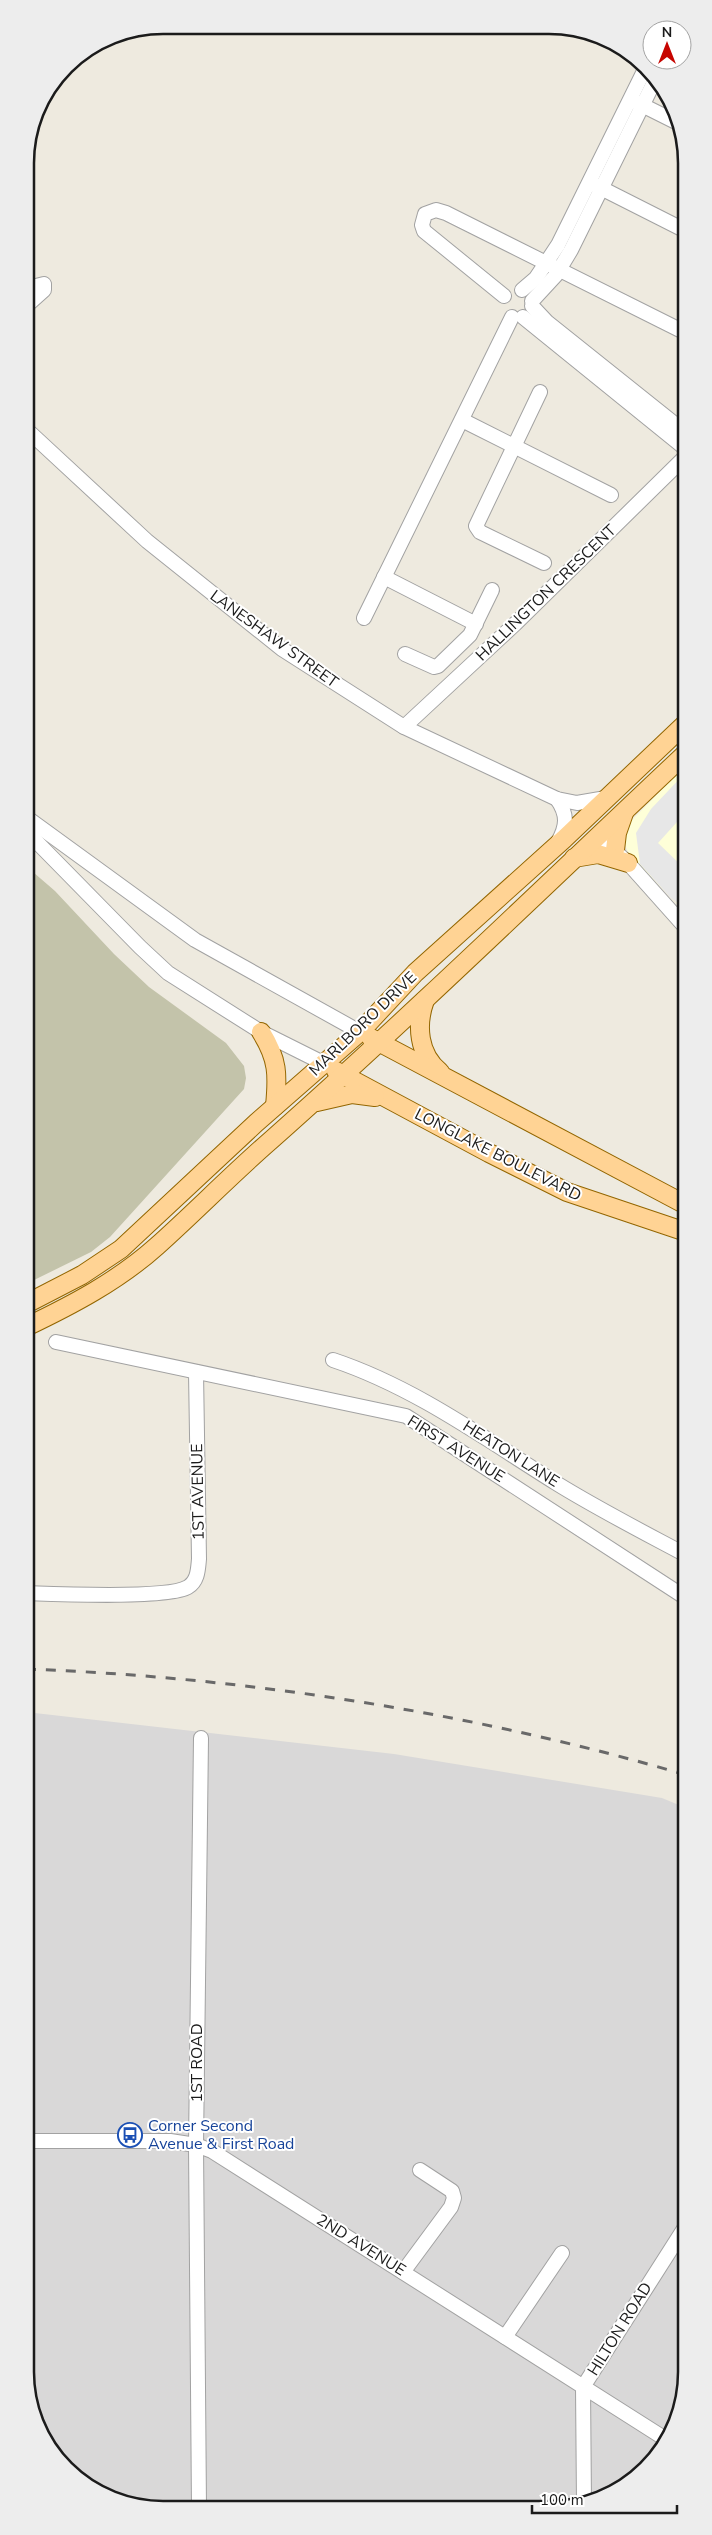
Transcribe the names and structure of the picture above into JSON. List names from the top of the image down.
{
  "streets": {
    "main road": ["MARLBORO DRIVE", "LONGLAKE BOULEVARD"],
    "street": [
      "HALLINGTON CRESCENT",
      "LANESHAW STREET",
      "FIRST AVENUE",
      "HEATON LANE",
      "1ST AVENUE",
      "1ST ROAD",
      "2ND AVENUE",
      "HILTON ROAD"
    ]
  },
  "crossings": [
    ["HALLINGTON CRESCENT", "LANESHAW STREET"],
    ["LANESHAW STREET", "MARLBORO DRIVE"],
    ["MARLBORO DRIVE", "LONGLAKE BOULEVARD"],
    ["FIRST AVENUE", "1ST AVENUE"],
    ["1ST ROAD", "2ND AVENUE"],
    ["2ND AVENUE", "HILTON ROAD"]
  ],
  "places": {
    "bus stop": ["Corner Second Avenue & First Road"]
  },
  "scale_bar": "100 m",
  "north": "top"
}
